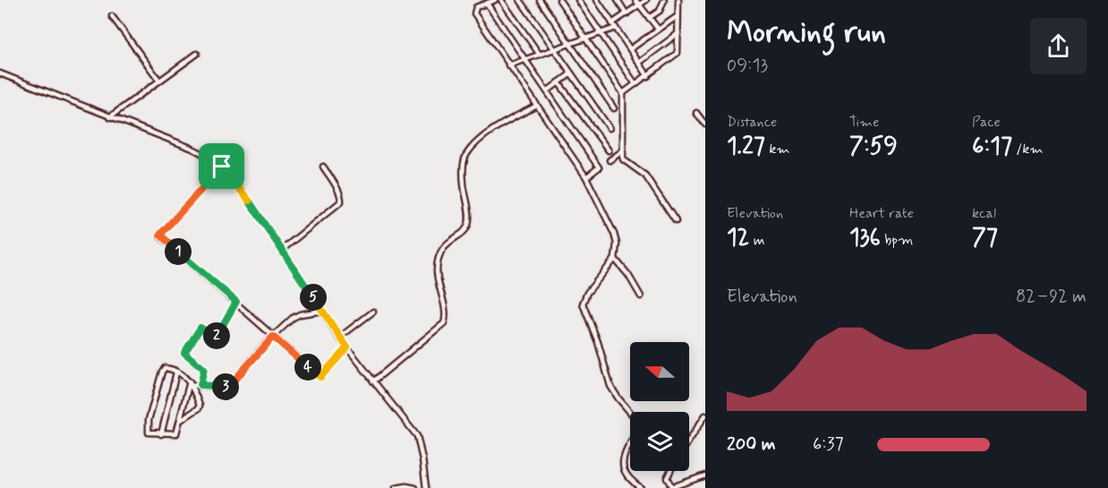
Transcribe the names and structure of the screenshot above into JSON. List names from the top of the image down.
{
  "north": "left",
  "page": {
    "heading": ["Morning run", "09:13"],
    "stats": [
      ["Distance", "1.27 km"],
      ["Time", "7:59"],
      ["Pace", "6:17 /km"],
      ["Elevation", "12 m"],
      ["Heart rate", "136 bpm"],
      ["kcal", "77"]
    ],
    "pins": [
      "1",
      "5",
      "2",
      "4",
      "3"
    ],
    "chart": ["Elevation", "82–92 m"],
    "list": [
      {
        "name": "200 m",
        "note": "6:37"
      }
    ]
  }
}
